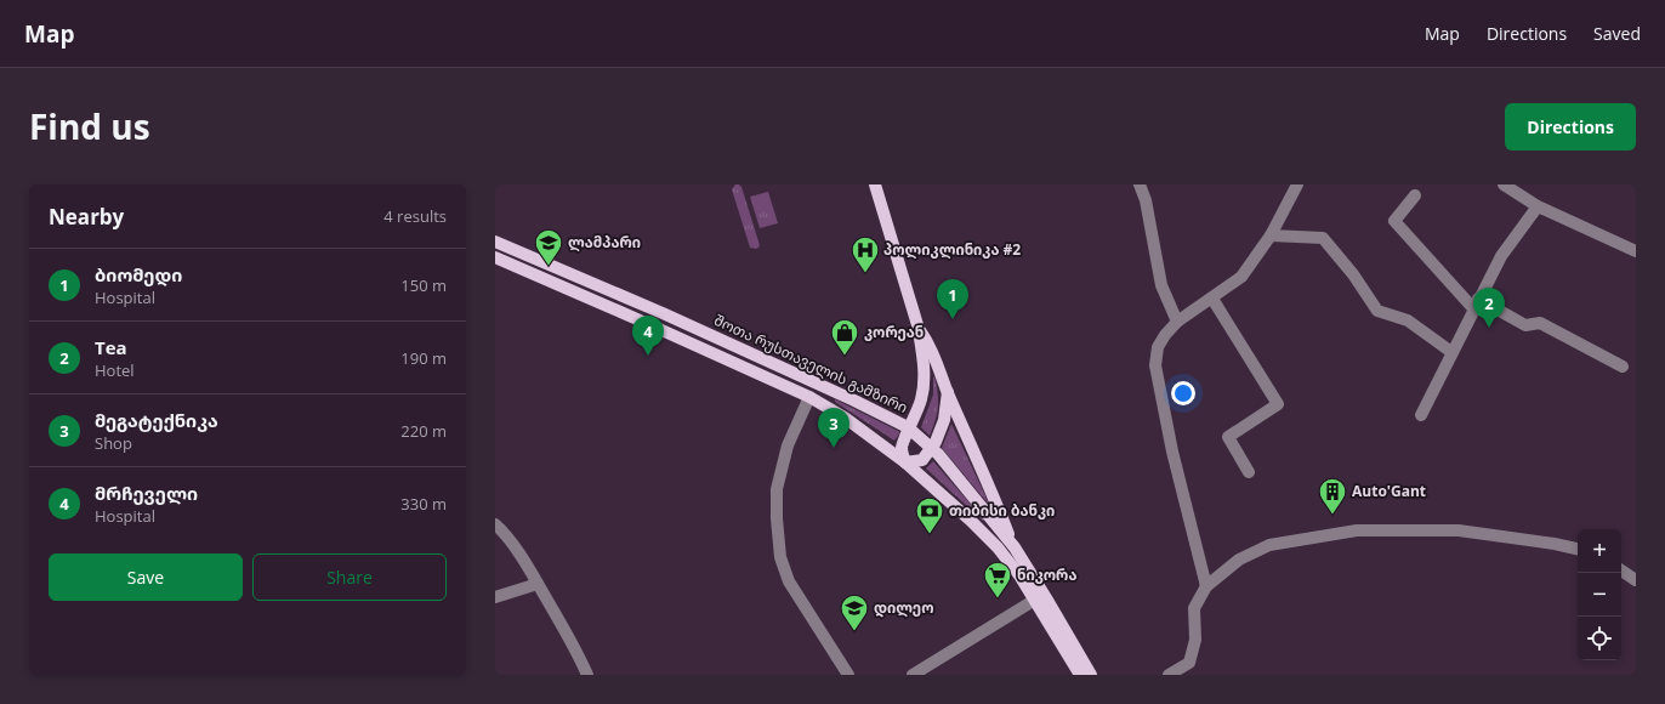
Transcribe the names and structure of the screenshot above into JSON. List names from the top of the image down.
{
  "streets": {
    "main road": ["შოთა რუსთაველის გამზირი"]
  },
  "places": {
    "school or university": ["ლამპარი", "დილეო"],
    "hospital": ["პოლიკლინიკა #2"],
    "shop": ["კორეან"],
    "building": ["Auto'Gant"],
    "bank": ["თიბისი ბანკი"],
    "supermarket": ["ნიკორა"]
  },
  "page": {
    "header": "Map",
    "nav": ["Map", "Directions", "Saved"],
    "title": "Find us",
    "buttons": [
      "Directions",
      ["Save", "Share"]
    ],
    "heading": ["Nearby", "4 results"],
    "list": [
      {
        "mark": "1",
        "name": "ბიომედი",
        "note": "Hospital",
        "value": "150 m"
      },
      {
        "mark": "2",
        "name": "Tea",
        "note": "Hotel",
        "value": "190 m"
      },
      {
        "mark": "3",
        "name": "მეგატექნიკა",
        "note": "Shop",
        "value": "220 m"
      },
      {
        "mark": "4",
        "name": "მრჩეველი",
        "note": "Hospital",
        "value": "330 m"
      }
    ],
    "pins": [
      "1",
      "2",
      "4",
      "3"
    ],
    "map_buttons": ["+", "−"]
  }
}
